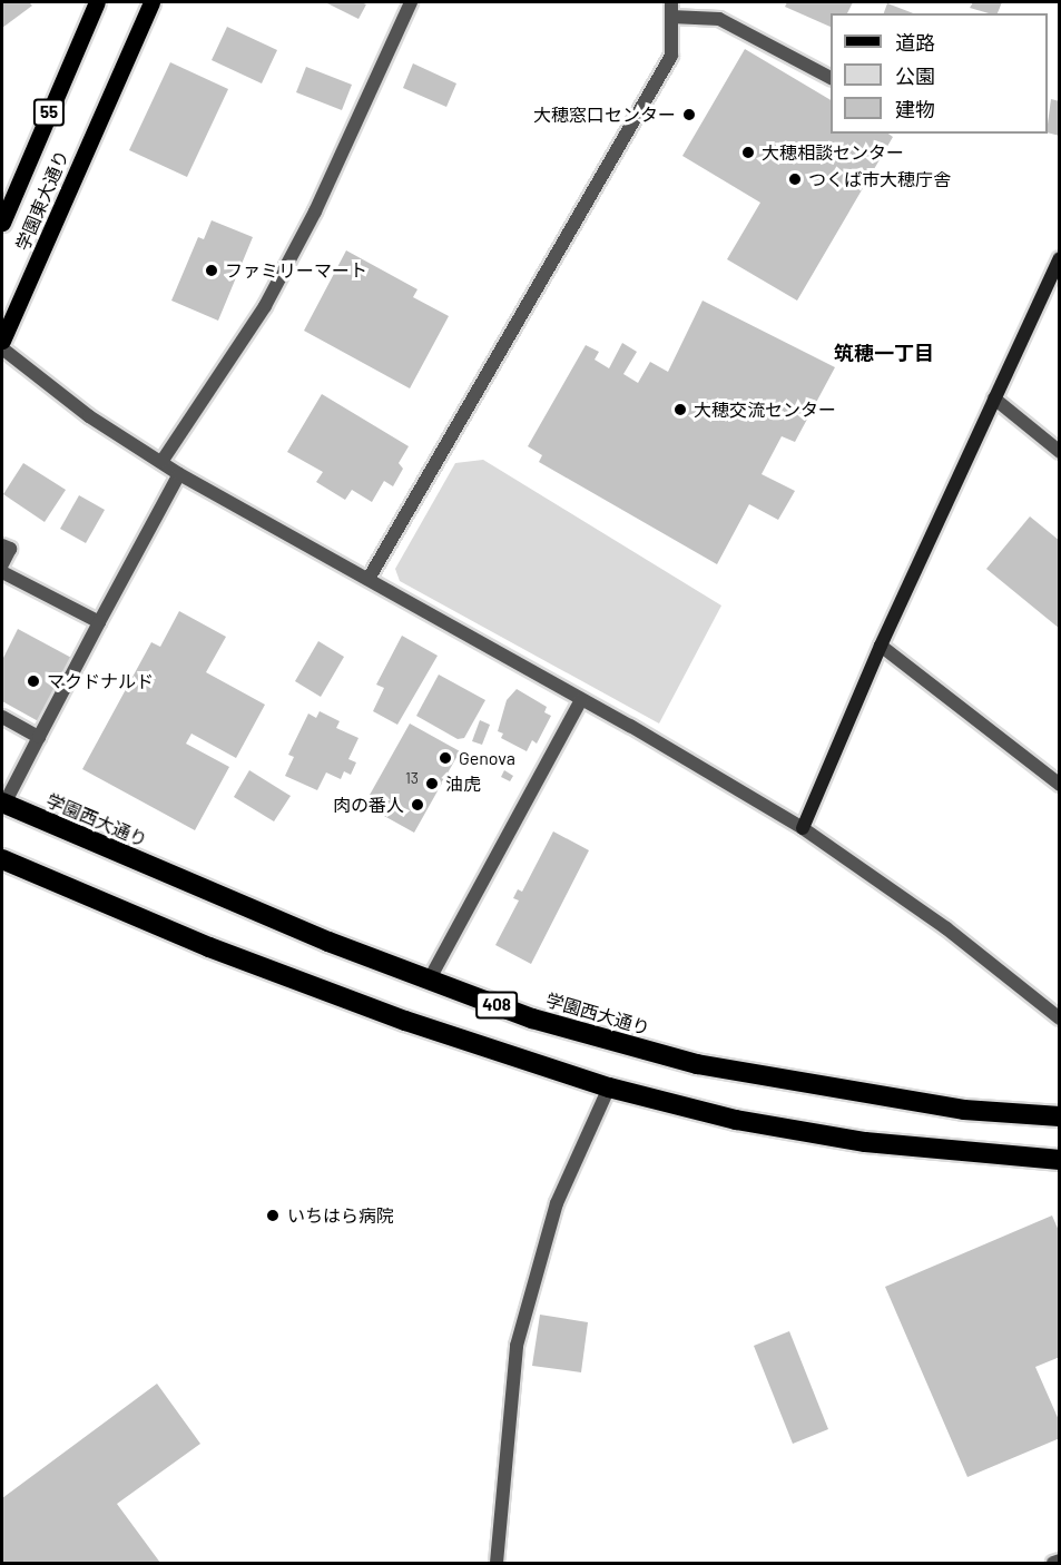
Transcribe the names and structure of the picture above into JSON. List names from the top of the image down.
{
  "streets": {
    "highway": ["学園西大通り", "408"],
    "main road": ["55", "学園東大通り"]
  },
  "districts": ["筑穂一丁目"],
  "places": [
    "大穂窓口センター",
    "大穂相談センター",
    "つくば市大穂庁舎",
    "ファミリーマート",
    "大穂交流センター",
    "マクドナルド",
    "Genova",
    "油虎",
    "肉の番人",
    "いちはら病院"
  ],
  "house_numbers": ["13"],
  "legend": ["道路", "公園", "建物"]
}
